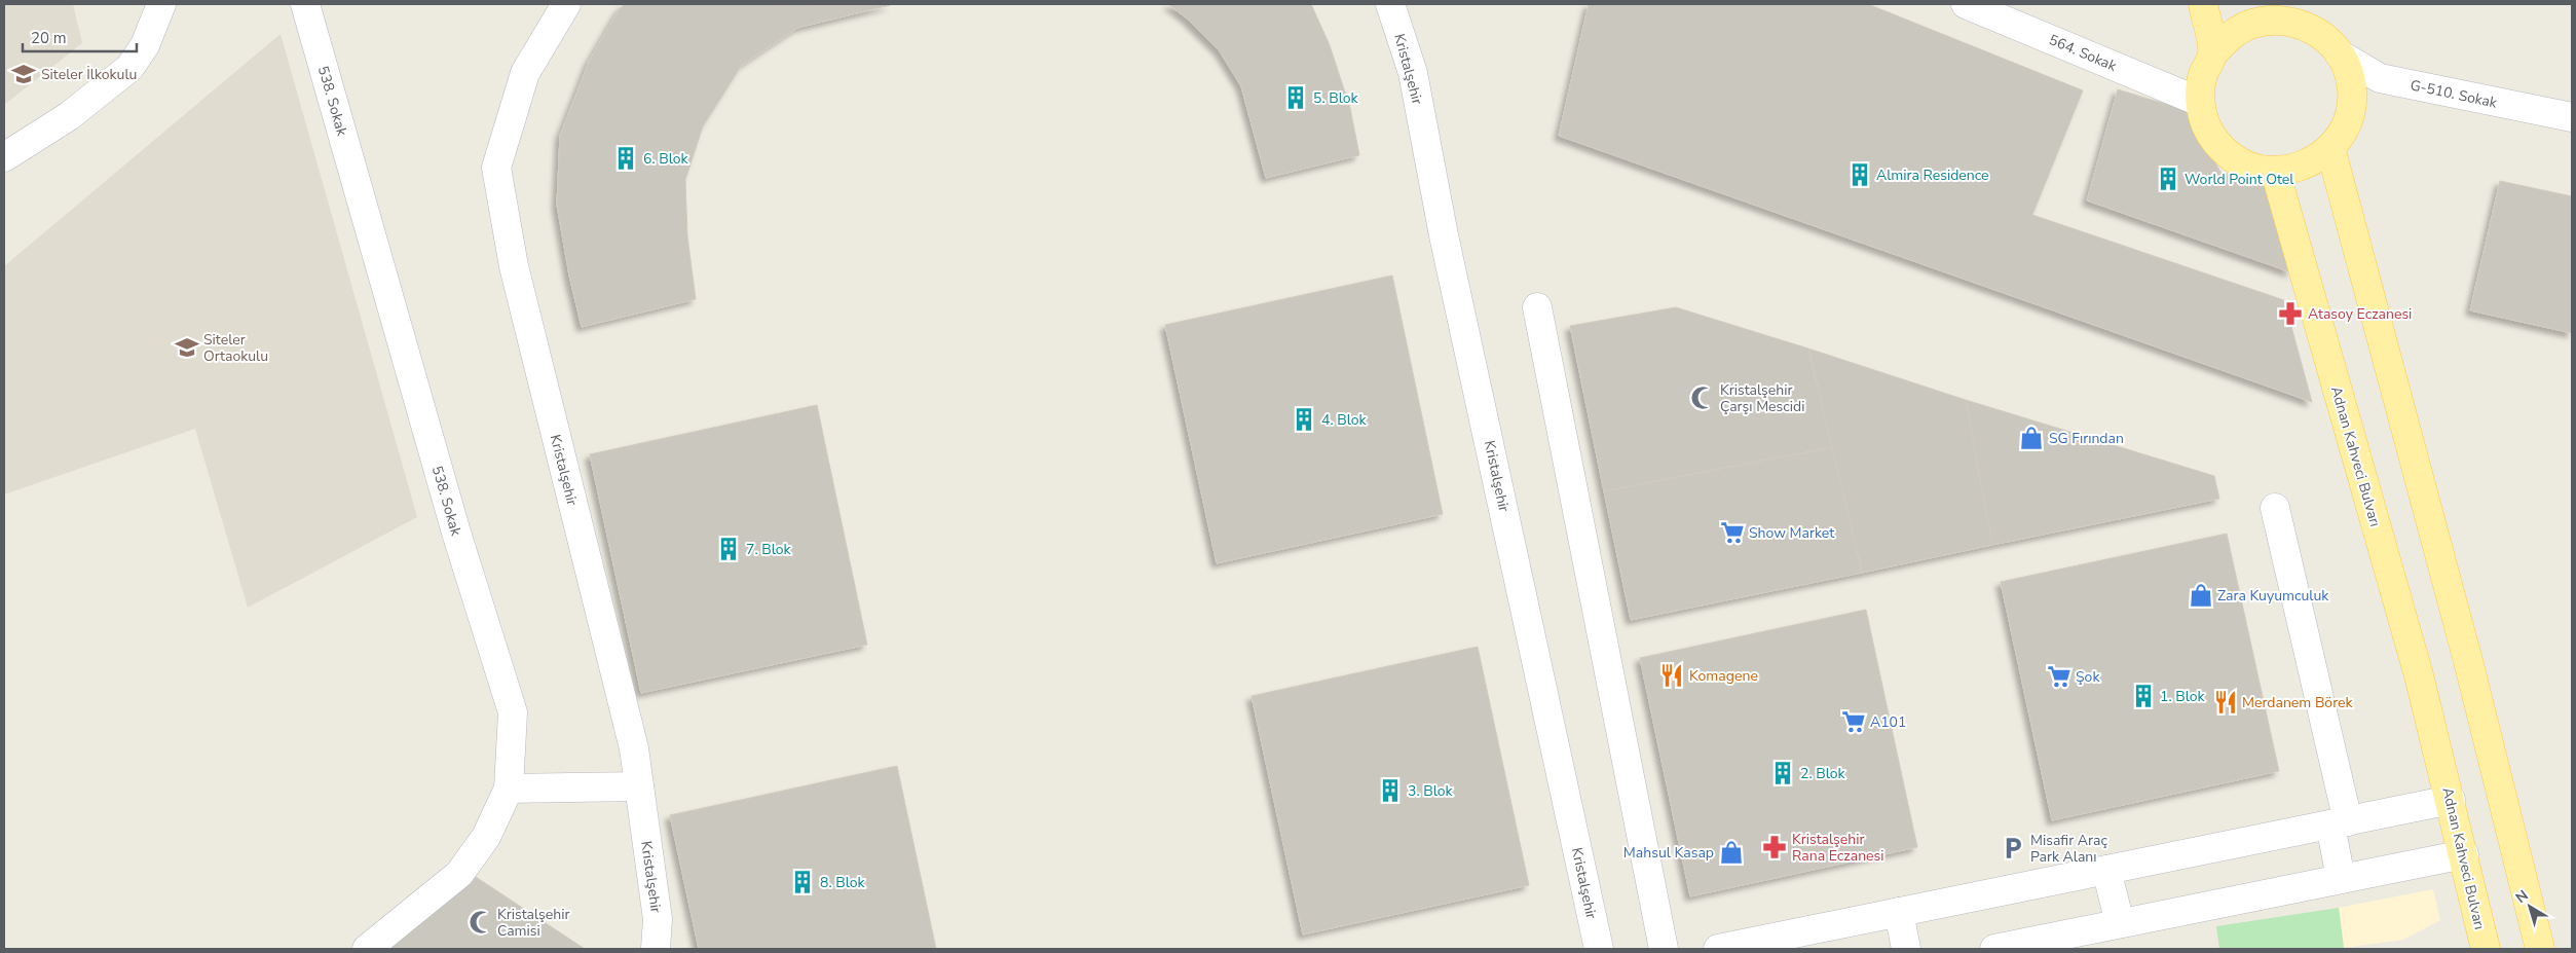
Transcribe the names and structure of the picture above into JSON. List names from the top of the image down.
{
  "streets": {
    "main road": ["Adnan Kahveci Bulvarı"],
    "street": [
      "564. Sokak",
      "Kristalşehir",
      "G-510. Sokak",
      "538. Sokak"
    ]
  },
  "crossings": [
    ["564. Sokak", "G-510. Sokak"],
    ["564. Sokak", "Adnan Kahveci Bulvarı"],
    ["G-510. Sokak", "Adnan Kahveci Bulvarı"]
  ],
  "places": {
    "school or university": ["Siteler İlkokulu", "Siteler Ortaokulu"],
    "building": [
      "5. Blok",
      "6. Blok",
      "Almira Residence",
      "World Point Otel",
      "4. Blok",
      "7. Blok",
      "1. Blok",
      "2. Blok",
      "3. Blok",
      "8. Blok"
    ],
    "pharmacy": ["Atasoy Eczanesi", "Kristalşehir Rana Eczanesi"],
    "mosque": ["Kristalşehir Çarşı Mescidi", "Kristalşehir Camisi"],
    "shop": ["SG Fırından", "Zara Kuyumculuk", "Mahsul Kasap"],
    "supermarket": ["Show Market", "Şok", "A101"],
    "restaurant": ["Komagene", "Merdanem Börek"],
    "parking": ["Misafir Araç Park Alanı"]
  },
  "scale_bar": "20 m",
  "north": "top left"
}
